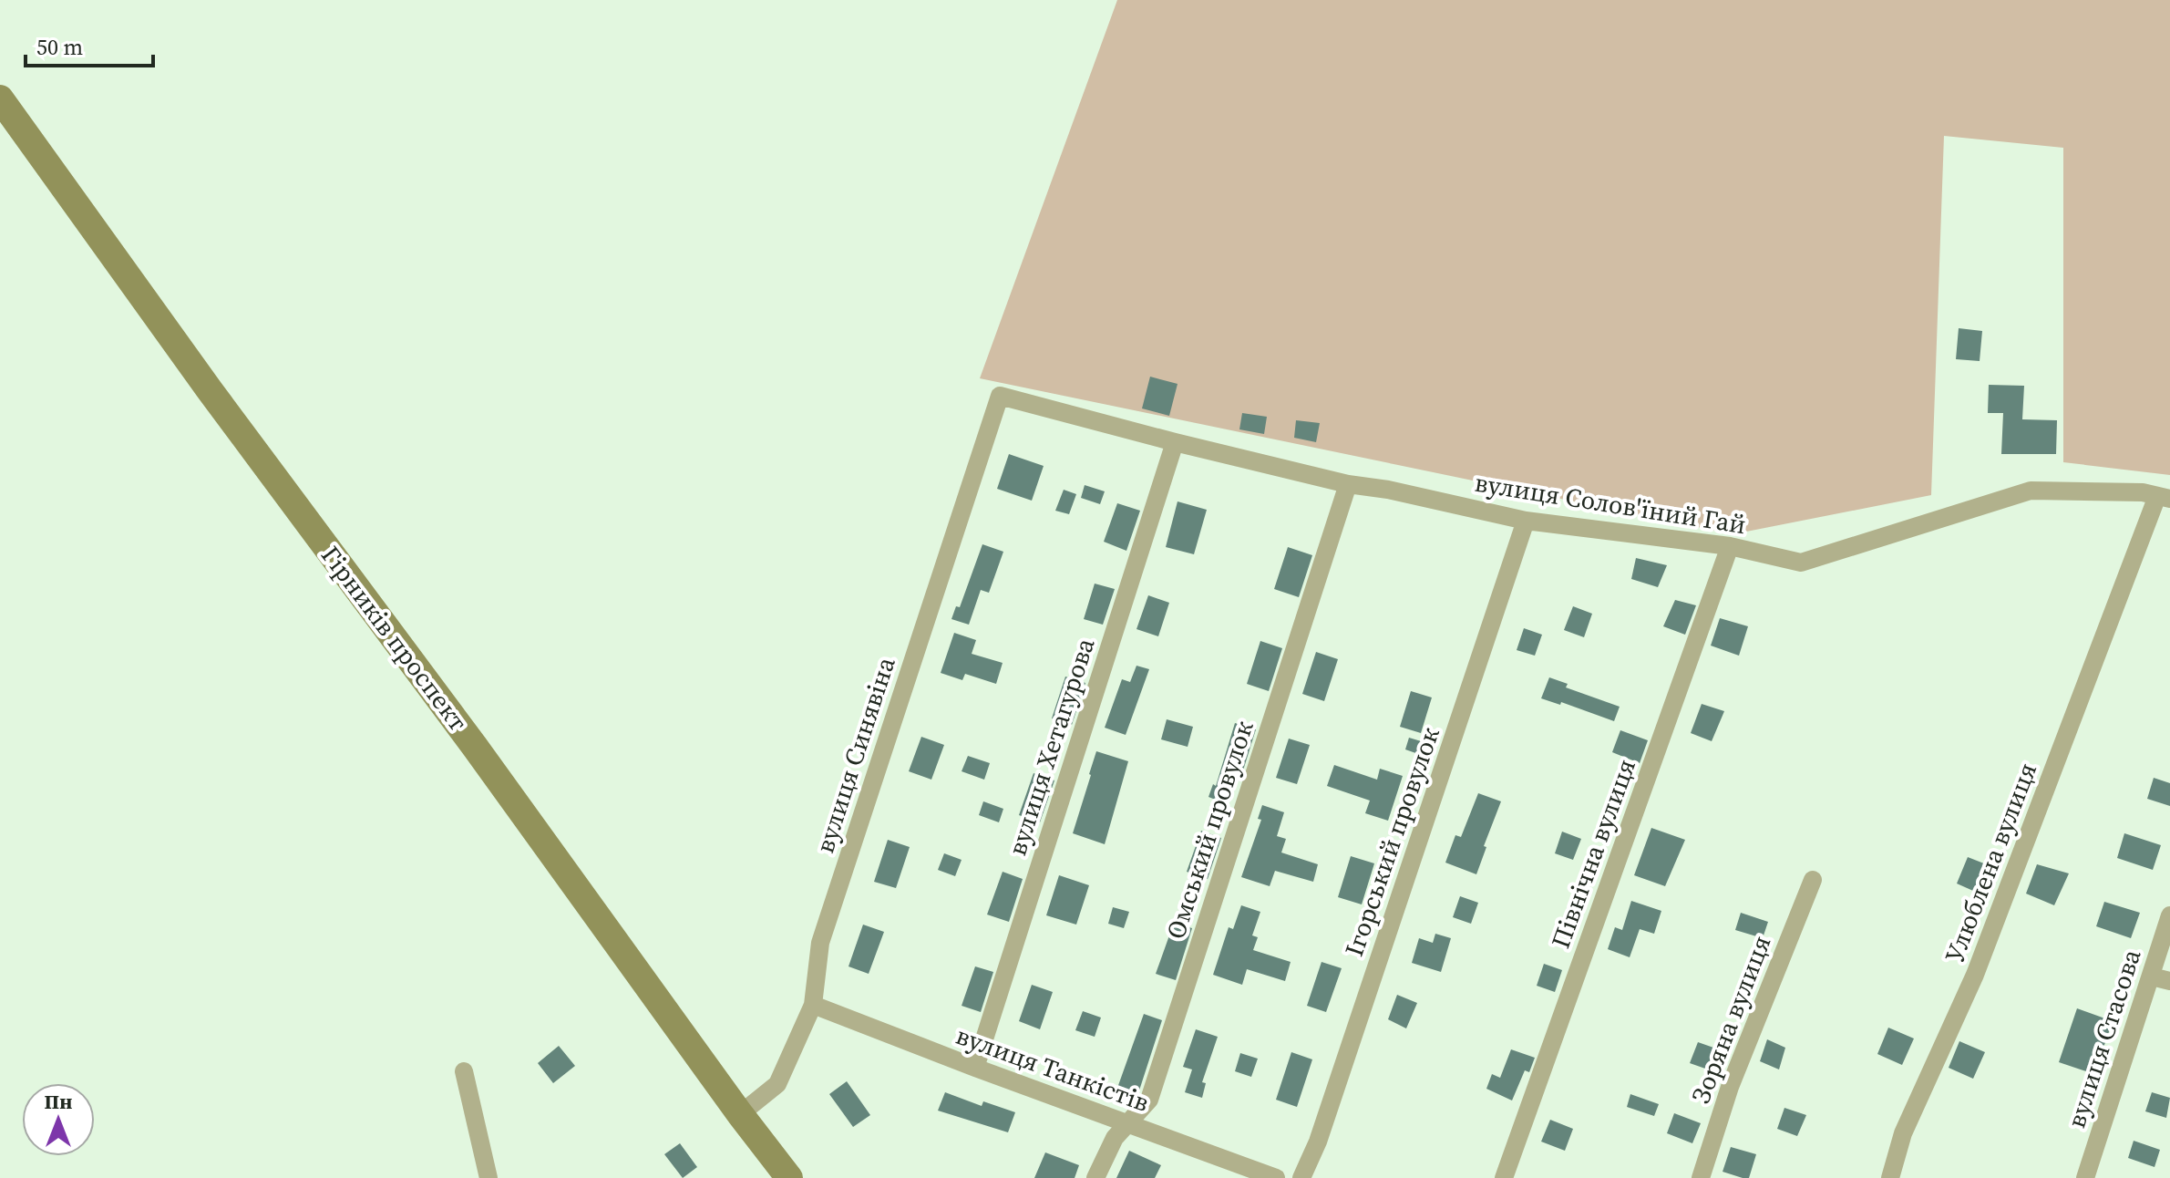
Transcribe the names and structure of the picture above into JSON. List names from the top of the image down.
{
  "streets": {
    "main road": ["Гірників проспект"],
    "street": [
      "вулиця Солов'їний Гай",
      "вулиця Хетагурова",
      "вулиця Синявіна",
      "Омський провулок",
      "Ігорський провулок",
      "Північна вулиця",
      "Улюблена вулиця",
      "Зоряна вулиця",
      "вулиця Стасова",
      "вулиця Танкістів"
    ]
  },
  "crossings": [
    ["вулиця Солов'їний Гай", "вулиця Хетагурова"],
    ["вулиця Солов'їний Гай", "вулиця Синявіна"],
    ["вулиця Солов'їний Гай", "Омський провулок"],
    ["вулиця Солов'їний Гай", "Ігорський провулок"],
    ["вулиця Солов'їний Гай", "Північна вулиця"],
    ["вулиця Солов'їний Гай", "Улюблена вулиця"],
    ["Гірників проспект", "вулиця Синявіна"],
    ["вулиця Хетагурова", "вулиця Танкістів"],
    ["вулиця Синявіна", "вулиця Танкістів"],
    ["Омський провулок", "вулиця Танкістів"]
  ],
  "scale_bar": "50 m",
  "north": "top"
}
